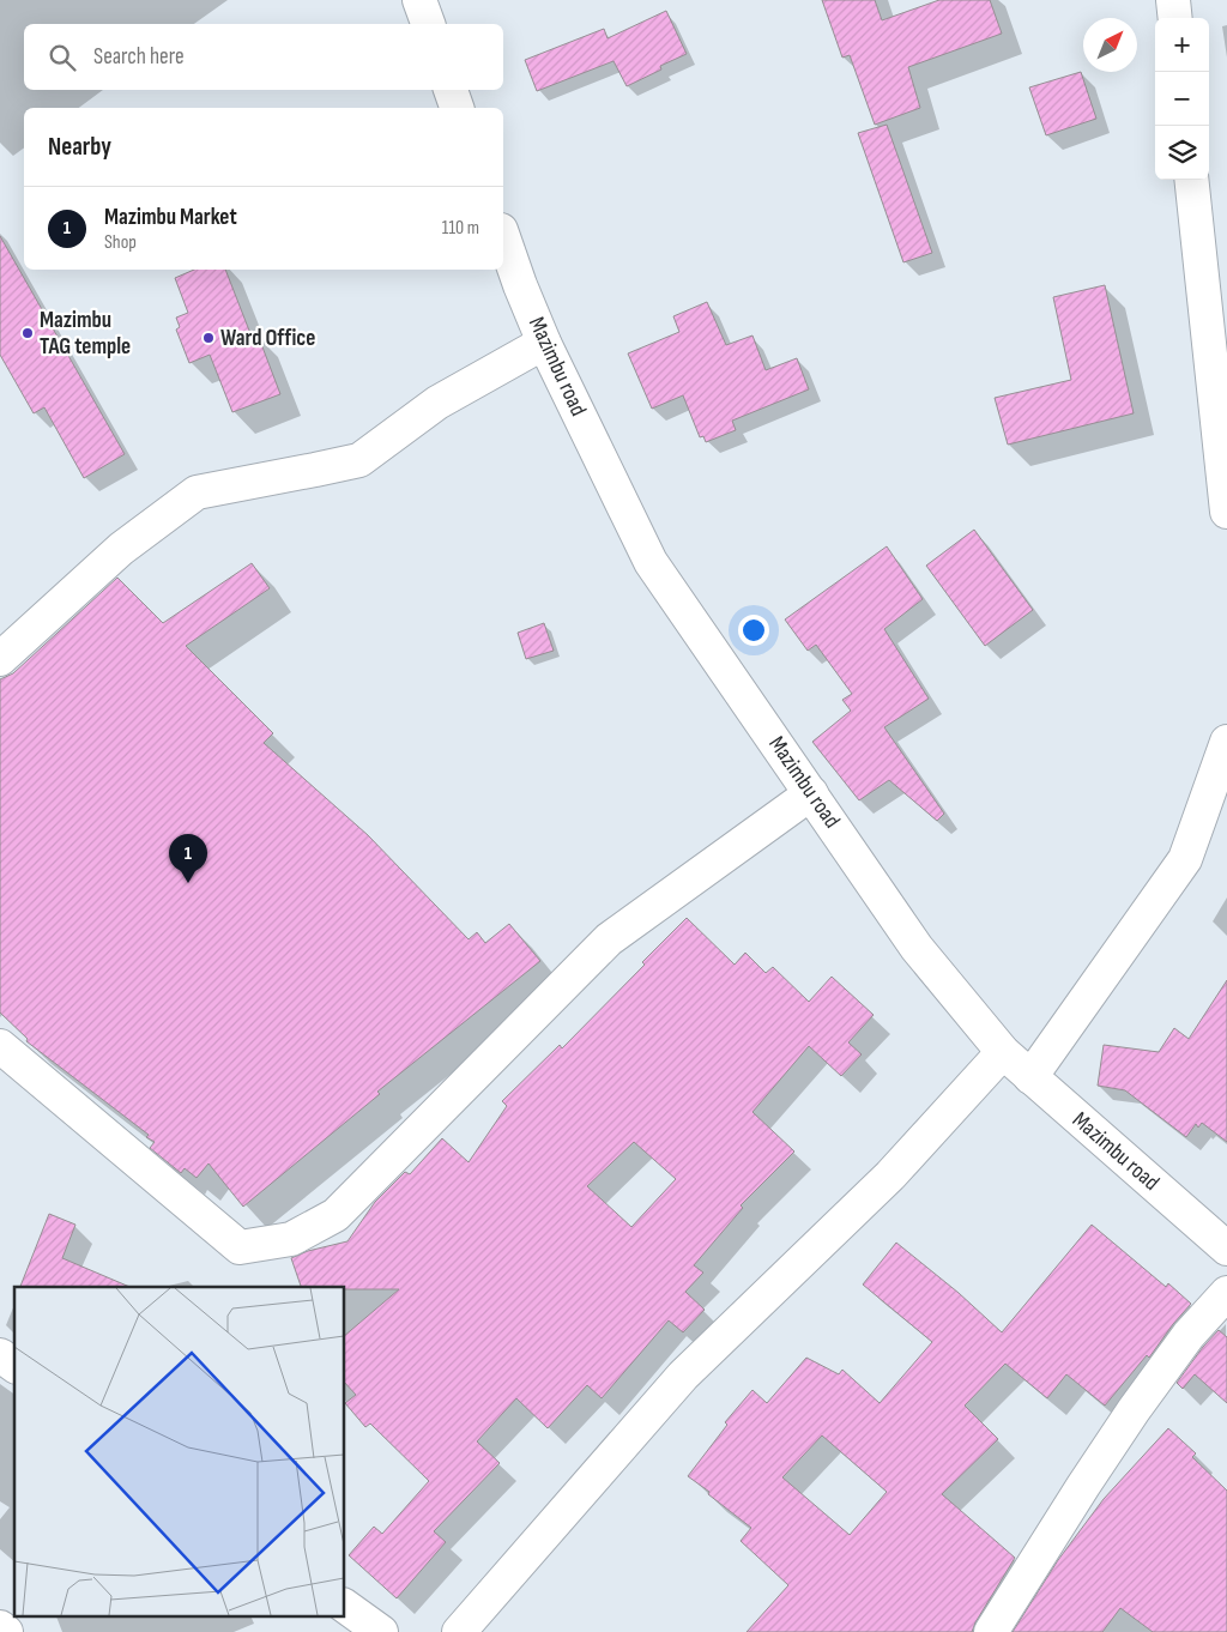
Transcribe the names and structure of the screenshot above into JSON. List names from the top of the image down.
{
  "streets": {
    "street": ["Mazimbu road"]
  },
  "places": ["Mazimbu TAG temple", "Ward Office"],
  "north": "top right",
  "page": {
    "map_buttons": ["+", "−"],
    "search": "Search here",
    "heading": "Nearby",
    "list": [
      {
        "mark": "1",
        "name": "Mazimbu Market",
        "note": "Shop",
        "value": "110 m"
      }
    ],
    "pins": "1"
  }
}
